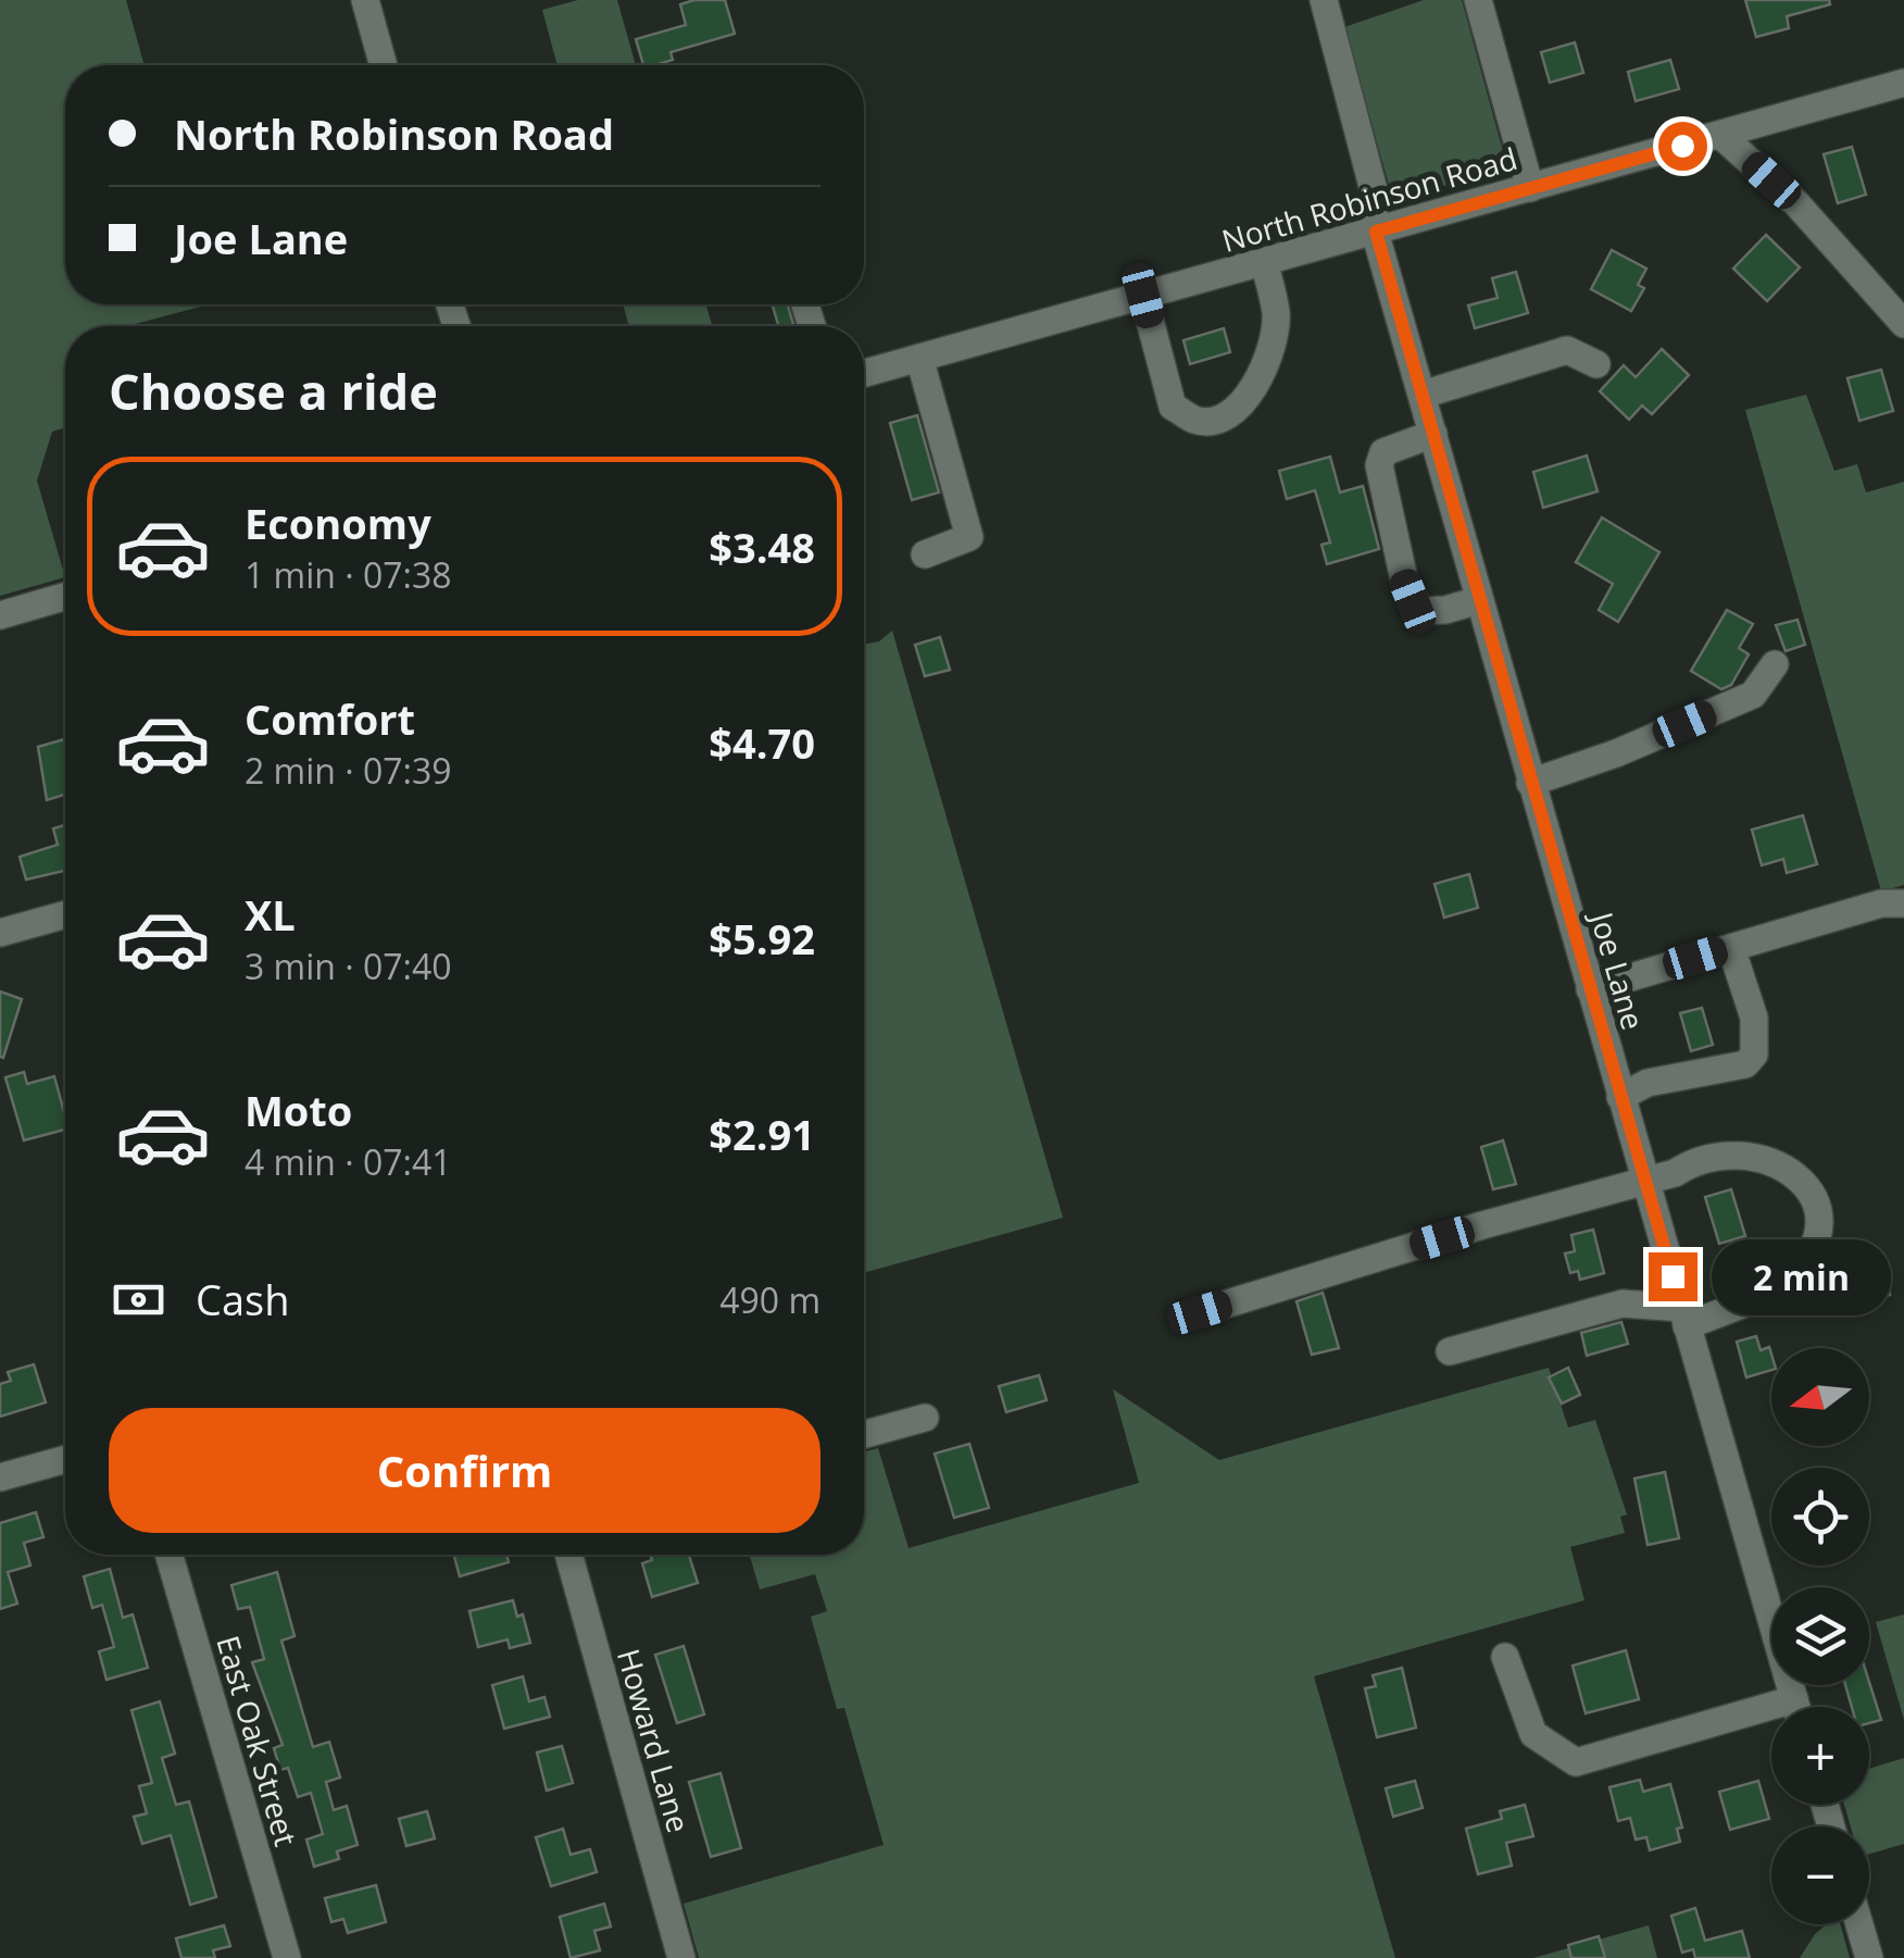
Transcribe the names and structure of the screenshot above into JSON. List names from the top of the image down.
{
  "streets": {
    "street": [
      "North Robinson Road",
      "Joe Lane",
      "East Oak Street",
      "Howard Lane"
    ]
  },
  "crossings": [
    ["North Robinson Road", "Joe Lane"]
  ],
  "north": "left",
  "page": {
    "banner": ["North Robinson Road", "Joe Lane"],
    "heading": "Choose a ride",
    "list": [
      {
        "name": "Economy",
        "note": "1 min · 07:38",
        "value": "$3.48"
      },
      {
        "name": "Comfort",
        "note": "2 min · 07:39",
        "value": "$4.70"
      },
      {
        "name": "XL",
        "note": "3 min · 07:40",
        "value": "$5.92"
      },
      {
        "name": "Moto",
        "note": "4 min · 07:41",
        "value": "$2.91"
      }
    ],
    "bubble": "2 min",
    "pay": ["Cash", "490 m"],
    "map_buttons": ["+", "−"],
    "buttons": "Confirm"
  }
}
